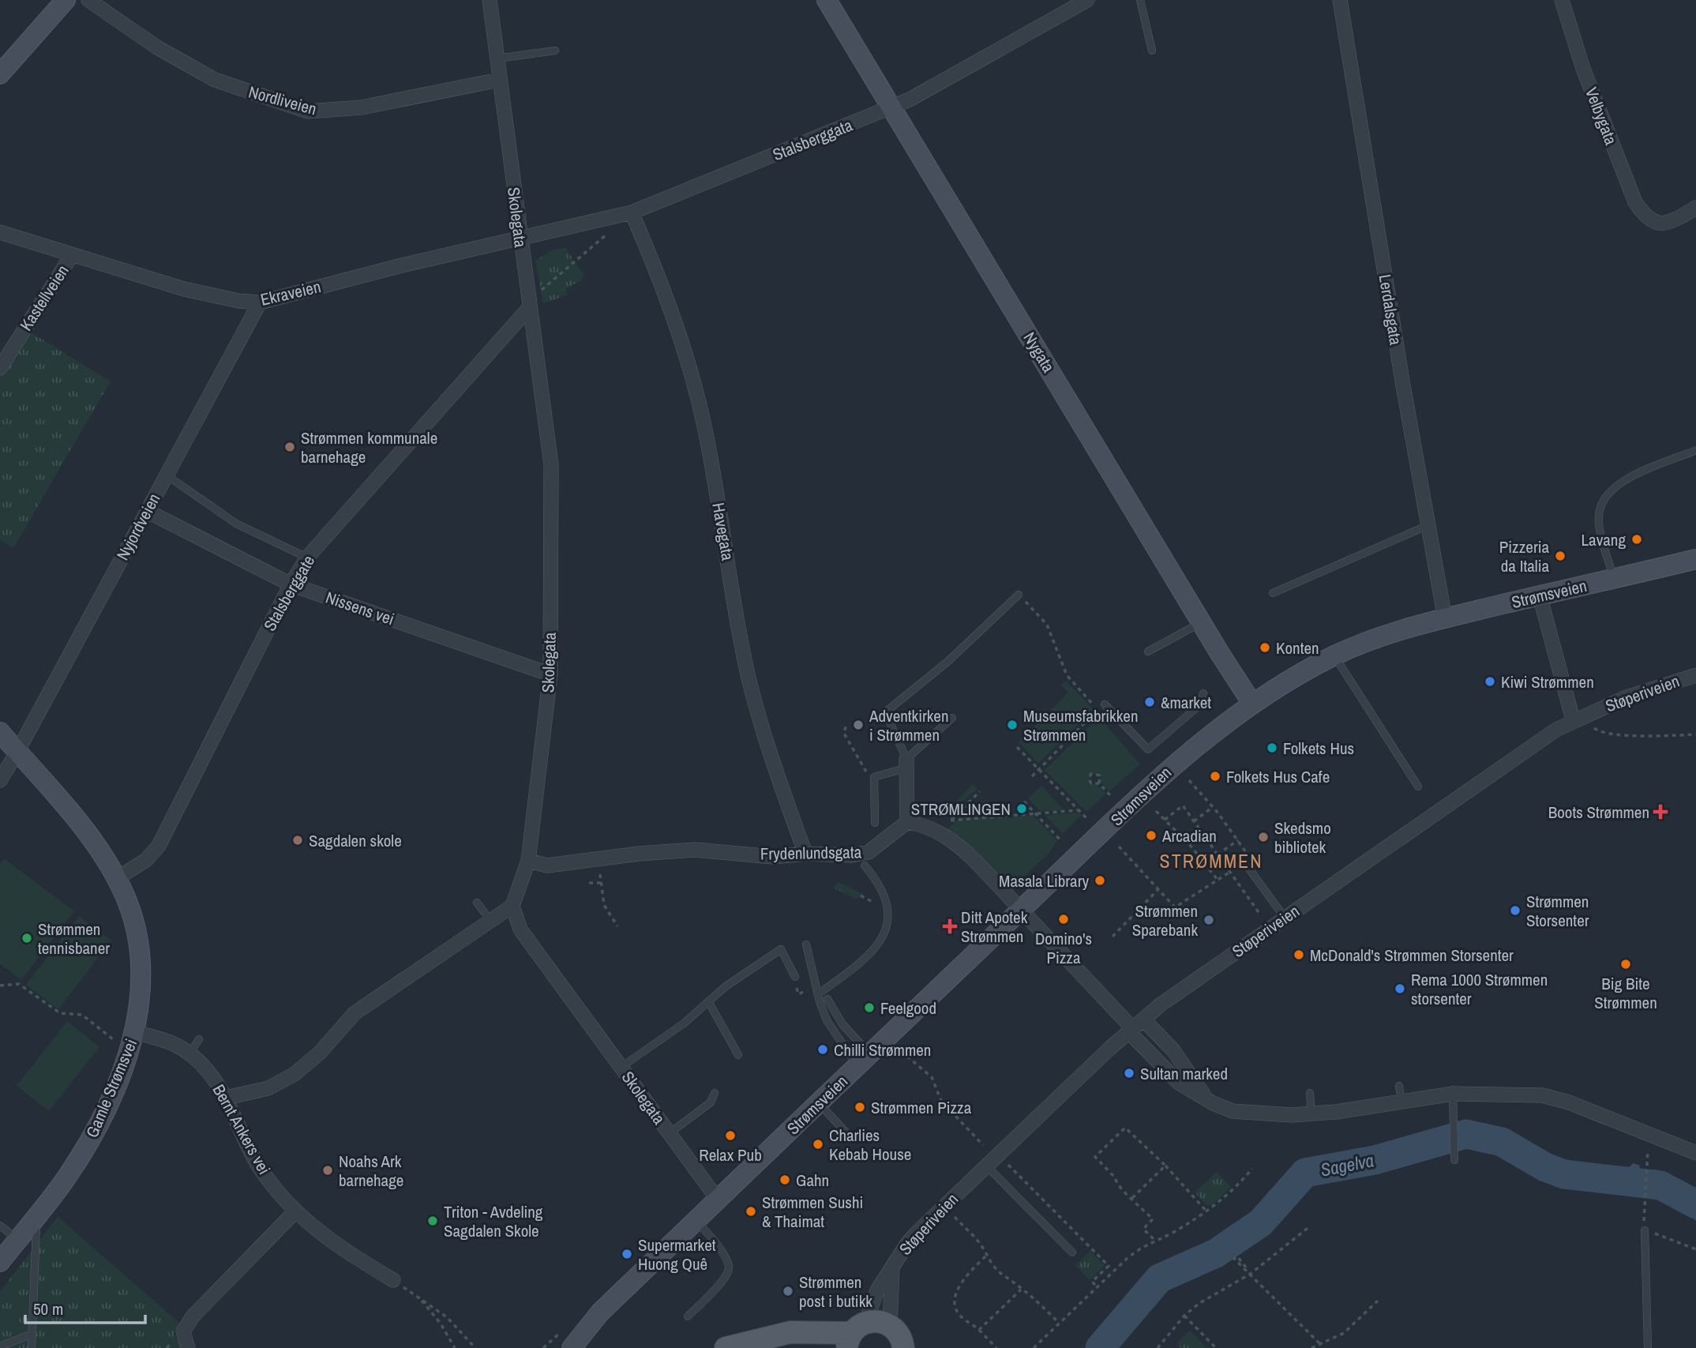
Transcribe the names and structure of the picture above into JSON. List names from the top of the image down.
{
  "streets": {
    "main road": ["Nygata", "Strømsveien", "Gamle Strømsvei"],
    "street": [
      "Nordliveien",
      "Velbygata",
      "Stalsberggata",
      "Skolegata",
      "Ekraveien",
      "Kastellveien",
      "Lerdalsgata",
      "Nyjordveien",
      "Havegata",
      "Stalsberggate",
      "Nissens vei",
      "Støperiveien",
      "Frydenlundsgata",
      "Bernt Ankers vei"
    ]
  },
  "crossings": [
    ["Nordliveien", "Skolegata"],
    ["Stalsberggata", "Skolegata"],
    ["Stalsberggata", "Ekraveien"],
    ["Stalsberggata", "Nygata"],
    ["Stalsberggata", "Havegata"],
    ["Skolegata", "Ekraveien"],
    ["Skolegata", "Stalsberggate"],
    ["Skolegata", "Strømsveien"],
    ["Skolegata", "Nissens vei"],
    ["Skolegata", "Frydenlundsgata"],
    ["Ekraveien", "Kastellveien"],
    ["Ekraveien", "Nyjordveien"],
    ["Lerdalsgata", "Strømsveien"],
    ["Nygata", "Strømsveien"],
    ["Nyjordveien", "Nissens vei"],
    ["Nyjordveien", "Gamle Strømsvei"],
    ["Havegata", "Frydenlundsgata"],
    ["Stalsberggate", "Nissens vei"],
    ["Stalsberggate", "Gamle Strømsvei"],
    ["Gamle Strømsvei", "Bernt Ankers vei"]
  ],
  "districts": ["STRØMMEN"],
  "water": ["Sagelva"],
  "places": {
    "other": [
      "Strømmen kommunale barnehage",
      "Lavang",
      "Pizzeria da Italia",
      "Konten",
      "Kiwi Strømmen",
      "&market",
      "Adventkirken i Strømmen",
      "Museumsfabrikken Strømmen",
      "Folkets Hus",
      "Folkets Hus Cafe",
      "STRØMLINGEN",
      "Arcadian",
      "Skedsmo bibliotek",
      "Sagdalen skole",
      "Masala Library",
      "Strømmen Storsenter",
      "Domino's Pizza",
      "Strømmen Sparebank",
      "Strømmen tennisbaner",
      "McDonald's Strømmen Storsenter",
      "Big Bite Strømmen",
      "Rema 1000 Strømmen storsenter",
      "Feelgood",
      "Chilli Strømmen",
      "Sultan marked",
      "Strømmen Pizza",
      "Relax Pub",
      "Charlies Kebab House",
      "Noahs Ark barnehage",
      "Gahn",
      "Strømmen Sushi & Thaimat",
      "Triton - Avdeling Sagdalen Skole",
      "Supermarket Huong Quê",
      "Strømmen post i butikk"
    ],
    "health": ["Boots Strømmen", "Ditt Apotek Strømmen"]
  },
  "scale_bar": "50 m"
}
